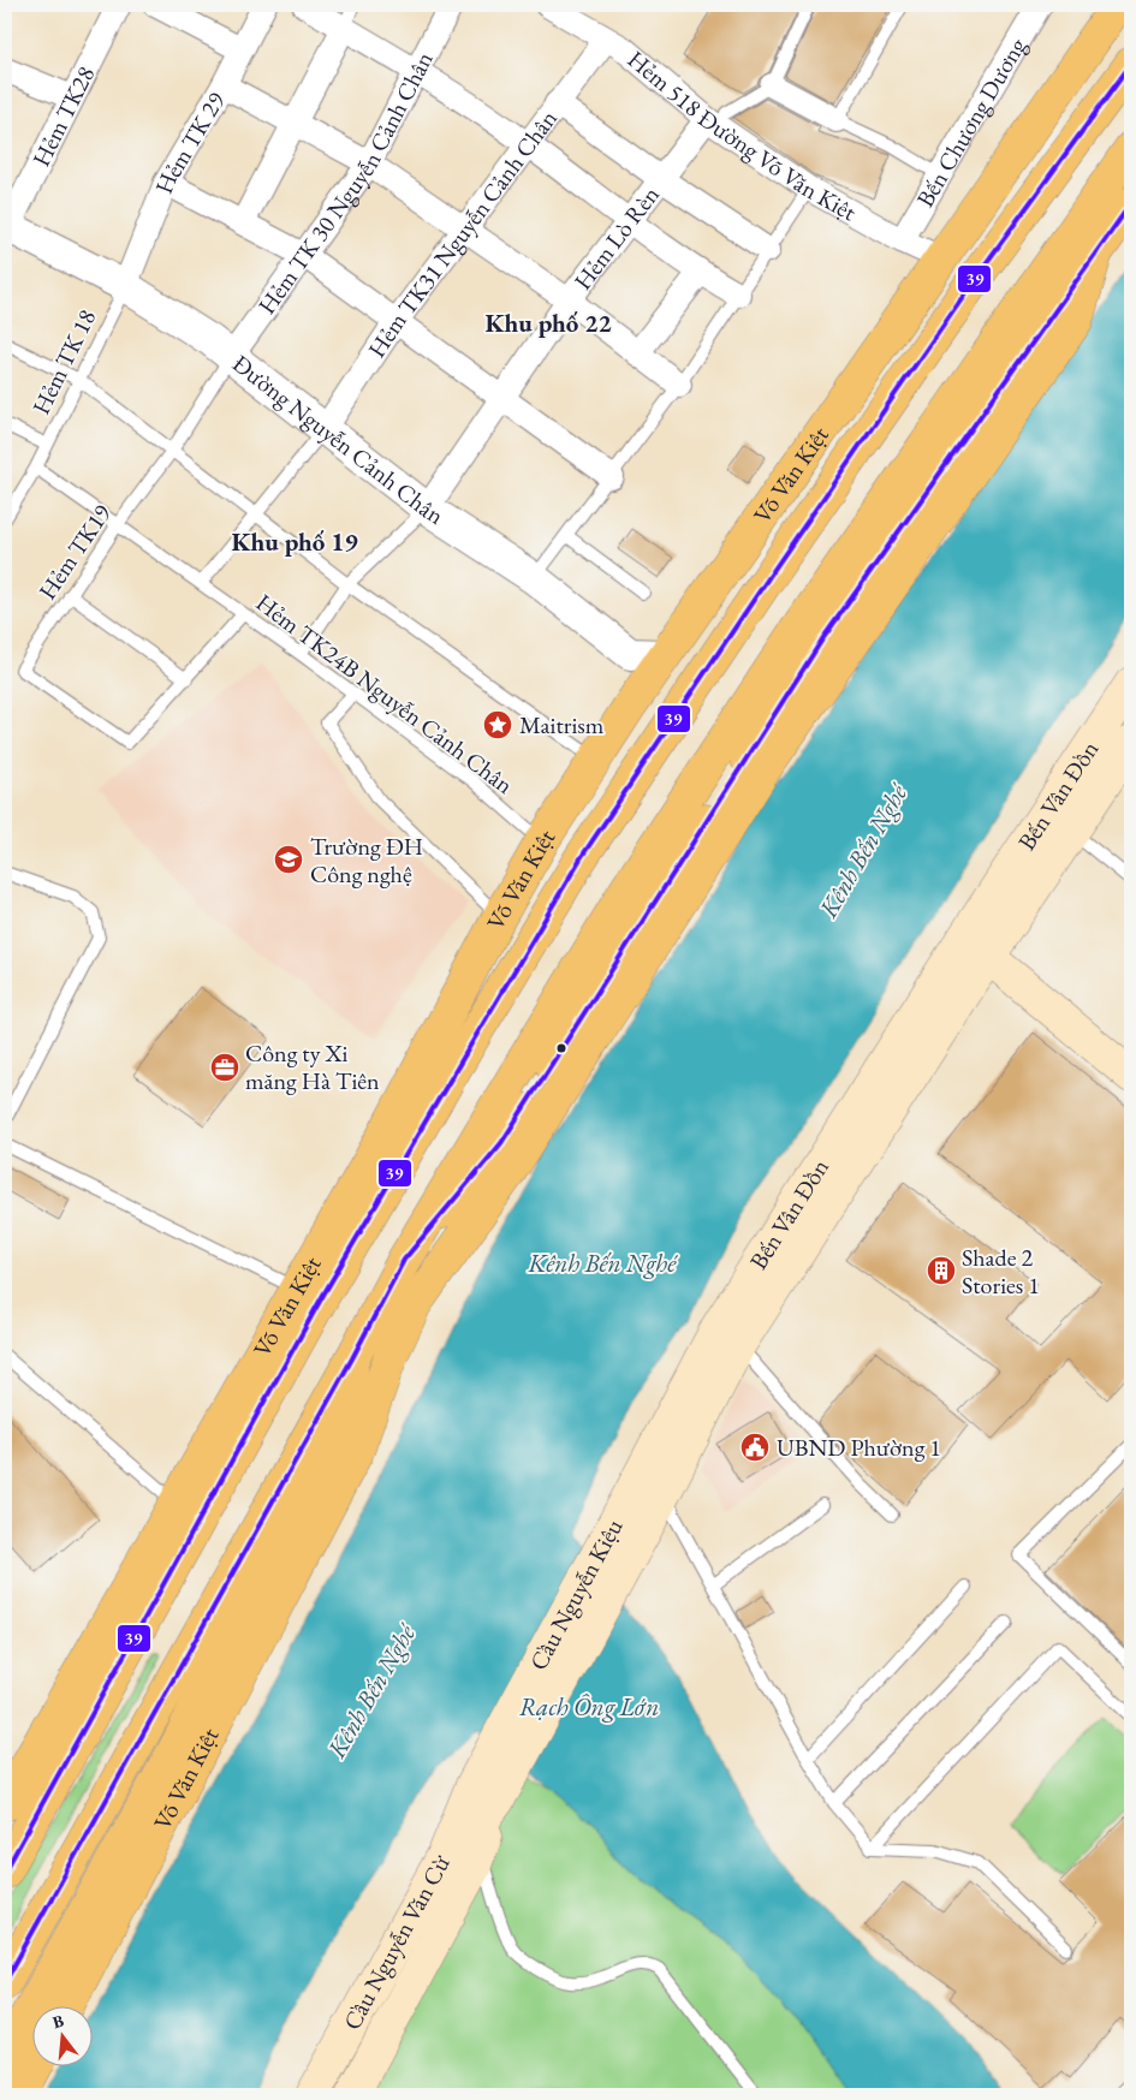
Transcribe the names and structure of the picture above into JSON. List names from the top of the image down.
{
  "streets": {
    "main road": [
      "Võ Văn Kiệt",
      "Bến Vân Đồn",
      "Cầu Nguyễn Kiệu",
      "Cầu Nguyễn Văn Cừ"
    ],
    "street": [
      "Hẻm TK28",
      "Bến Chương Dương",
      "Hẻm 518 Đường Võ Văn Kiệt",
      "Hẻm TK 29",
      "Hẻm TK 30 Nguyễn Cảnh Chân",
      "Hẻm TK31 Nguyễn Cảnh Chân",
      "Hẻm Lò Rèn",
      "Đường Nguyễn Cảnh Chân"
    ],
    "lane": ["Hẻm TK 18", "Hẻm TK19", "Hẻm TK24B Nguyễn Cảnh Chân"]
  },
  "crossings": [
    ["Hẻm TK28", "Đường Nguyễn Cảnh Chân"],
    ["Bến Chương Dương", "Hẻm 518 Đường Võ Văn Kiệt"],
    ["Hẻm 518 Đường Võ Văn Kiệt", "Hẻm TK31 Nguyễn Cảnh Chân"],
    ["Hẻm 518 Đường Võ Văn Kiệt", "Hẻm Lò Rèn"],
    ["Hẻm 518 Đường Võ Văn Kiệt", "Võ Văn Kiệt"],
    ["Hẻm TK 29", "Hẻm TK 18"],
    ["Hẻm TK 29", "Đường Nguyễn Cảnh Chân"],
    ["Hẻm TK 30 Nguyễn Cảnh Chân", "Đường Nguyễn Cảnh Chân"],
    ["Hẻm TK 30 Nguyễn Cảnh Chân", "Hẻm TK19"],
    ["Hẻm TK31 Nguyễn Cảnh Chân", "Đường Nguyễn Cảnh Chân"],
    ["Hẻm Lò Rèn", "Đường Nguyễn Cảnh Chân"],
    ["Hẻm TK 18", "Đường Nguyễn Cảnh Chân"],
    ["Hẻm TK 18", "Hẻm TK24B Nguyễn Cảnh Chân"],
    ["Đường Nguyễn Cảnh Chân", "Hẻm TK19"],
    ["Võ Văn Kiệt", "Hẻm TK24B Nguyễn Cảnh Chân"],
    ["Hẻm TK19", "Hẻm TK24B Nguyễn Cảnh Chân"],
    ["Bến Vân Đồn", "Cầu Nguyễn Kiệu"],
    ["Cầu Nguyễn Kiệu", "Cầu Nguyễn Văn Cừ"]
  ],
  "districts": ["Khu phố 22", "Khu phố 19"],
  "water": ["Kênh Bến Nghé", "Rạch Ông Lớn"],
  "places": {
    "place": ["Maitrism"],
    "school or university": ["Trường ĐH Công nghệ"],
    "office": ["Công ty Xi măng Hà Tiên"],
    "building": ["Shade 2 Stories 1"],
    "public building": ["UBND Phường 1"]
  },
  "lines": ["transit line 39"],
  "north": "top"
}
